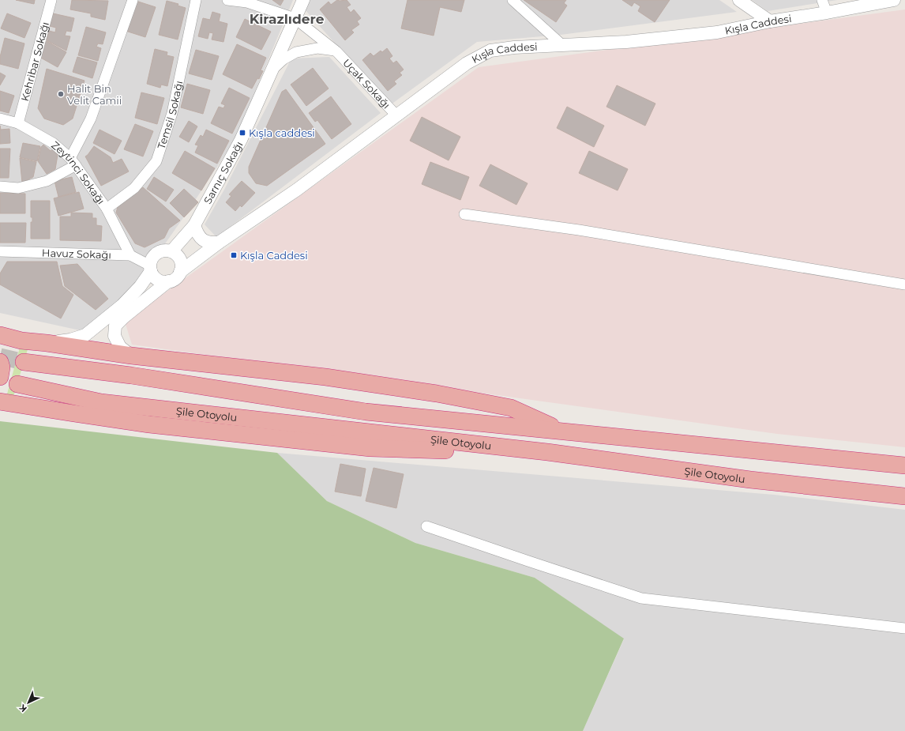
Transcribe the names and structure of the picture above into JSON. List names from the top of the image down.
{
  "streets": {
    "highway": ["Şile Otoyolu"],
    "street": [
      "Kışla Caddesi",
      "Kehribar Sokağı",
      "Uçak Sokağı",
      "Temsil Sokağı",
      "Sarnıç Sokağı",
      "Zeytinci Sokağı",
      "Havuz Sokağı"
    ]
  },
  "crossings": [
    ["Kışla Caddesi", "Uçak Sokağı"],
    ["Kışla Caddesi", "Sarnıç Sokağı"],
    ["Kışla Caddesi", "Havuz Sokağı"],
    ["Kehribar Sokağı", "Zeytinci Sokağı"],
    ["Uçak Sokağı", "Sarnıç Sokağı"],
    ["Temsil Sokağı", "Zeytinci Sokağı"],
    ["Sarnıç Sokağı", "Havuz Sokağı"],
    ["Zeytinci Sokağı", "Havuz Sokağı"]
  ],
  "districts": ["Kirazlıdere"],
  "places": {
    "other": ["Halit Bin Velit Camii"],
    "transit": ["Kışla caddesi", "Kışla Caddesi"]
  },
  "north": "bottom left"
}
